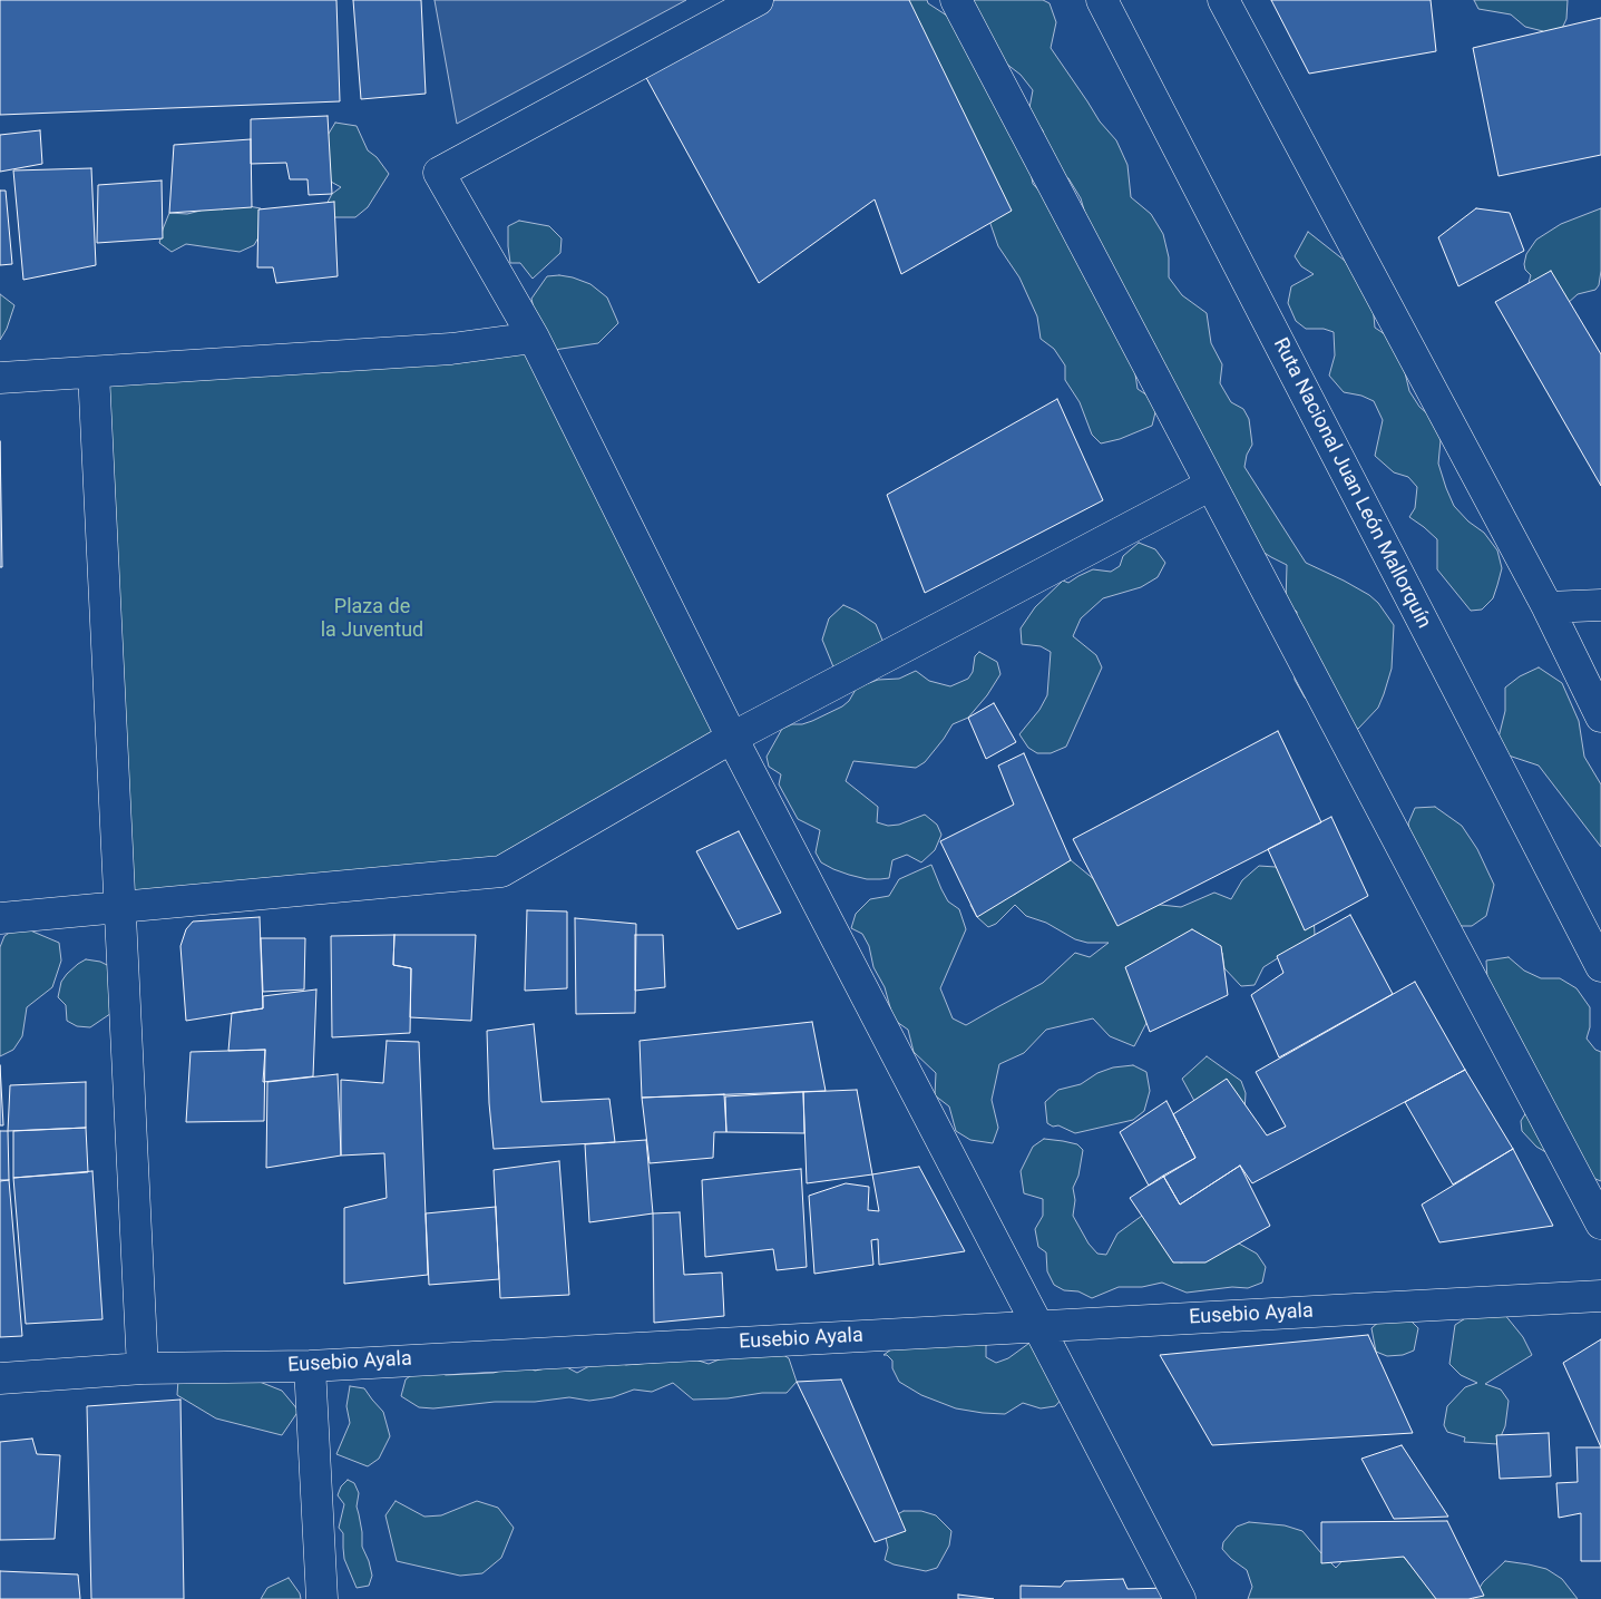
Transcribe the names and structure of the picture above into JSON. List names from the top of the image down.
{
  "streets": {
    "main road": ["Ruta Nacional Juan León Mallorquín", "Eusebio Ayala"]
  },
  "parks": ["Plaza de la Juventud"]
}
